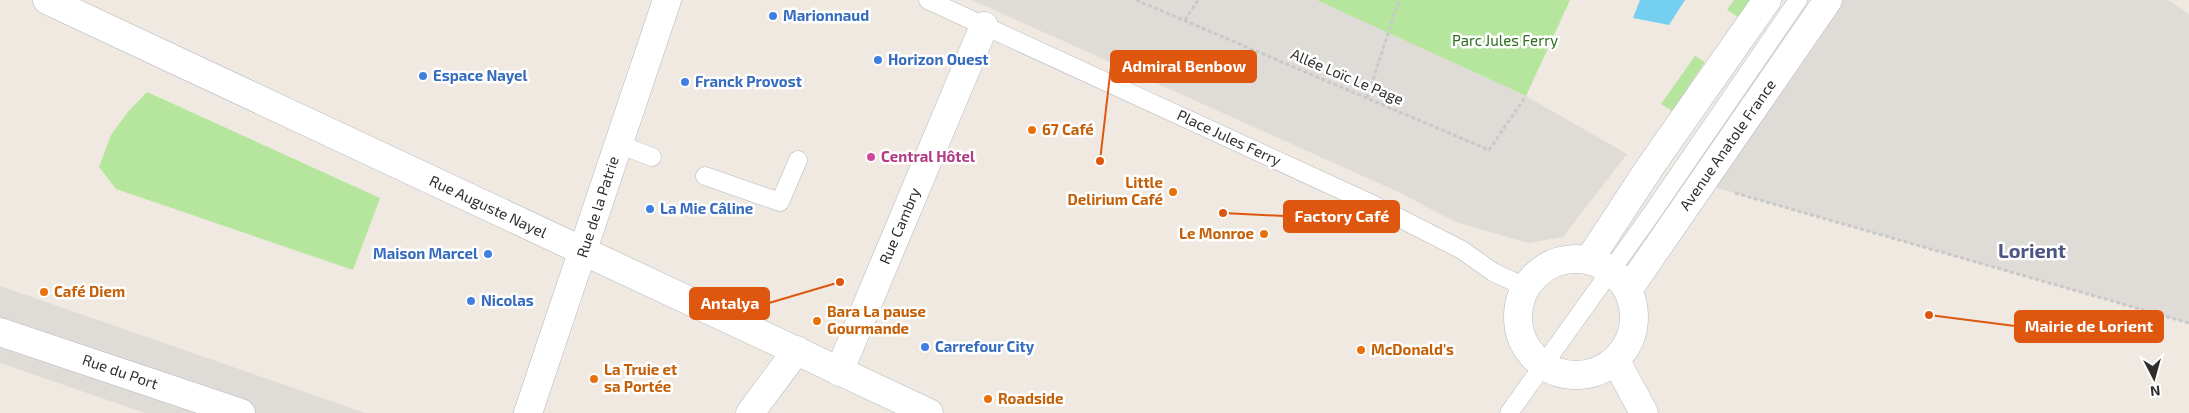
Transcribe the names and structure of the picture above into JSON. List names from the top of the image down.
{
  "streets": {
    "street": [
      "Avenue Anatole France",
      "Rue Auguste Nayel",
      "Rue de la Patrie",
      "Rue Cambry",
      "Rue du Port"
    ],
    "lane": ["Place Jules Ferry"],
    "path": ["Allée Loïc Le Page"]
  },
  "crossings": [
    ["Place Jules Ferry", "Rue Cambry"],
    ["Rue Auguste Nayel", "Rue de la Patrie"],
    ["Rue Auguste Nayel", "Rue Cambry"]
  ],
  "districts": ["Lorient"],
  "parks": ["Parc Jules Ferry"],
  "places": [
    "Marionnaud",
    "Horizon Ouest",
    "Espace Nayel",
    "Franck Provost",
    "67 Café",
    "Central Hôtel",
    "Admiral Benbow",
    "Little Delirium Café",
    "La Mie Câline",
    "Factory Café",
    "Le Monroe",
    "Maison Marcel",
    "Antalya",
    "Café Diem",
    "Nicolas",
    "Mairie de Lorient",
    "Bara La pause Gourmande",
    "Carrefour City",
    "McDonald's",
    "La Truie et sa Portée",
    "Roadside"
  ],
  "north": "bottom"
}
